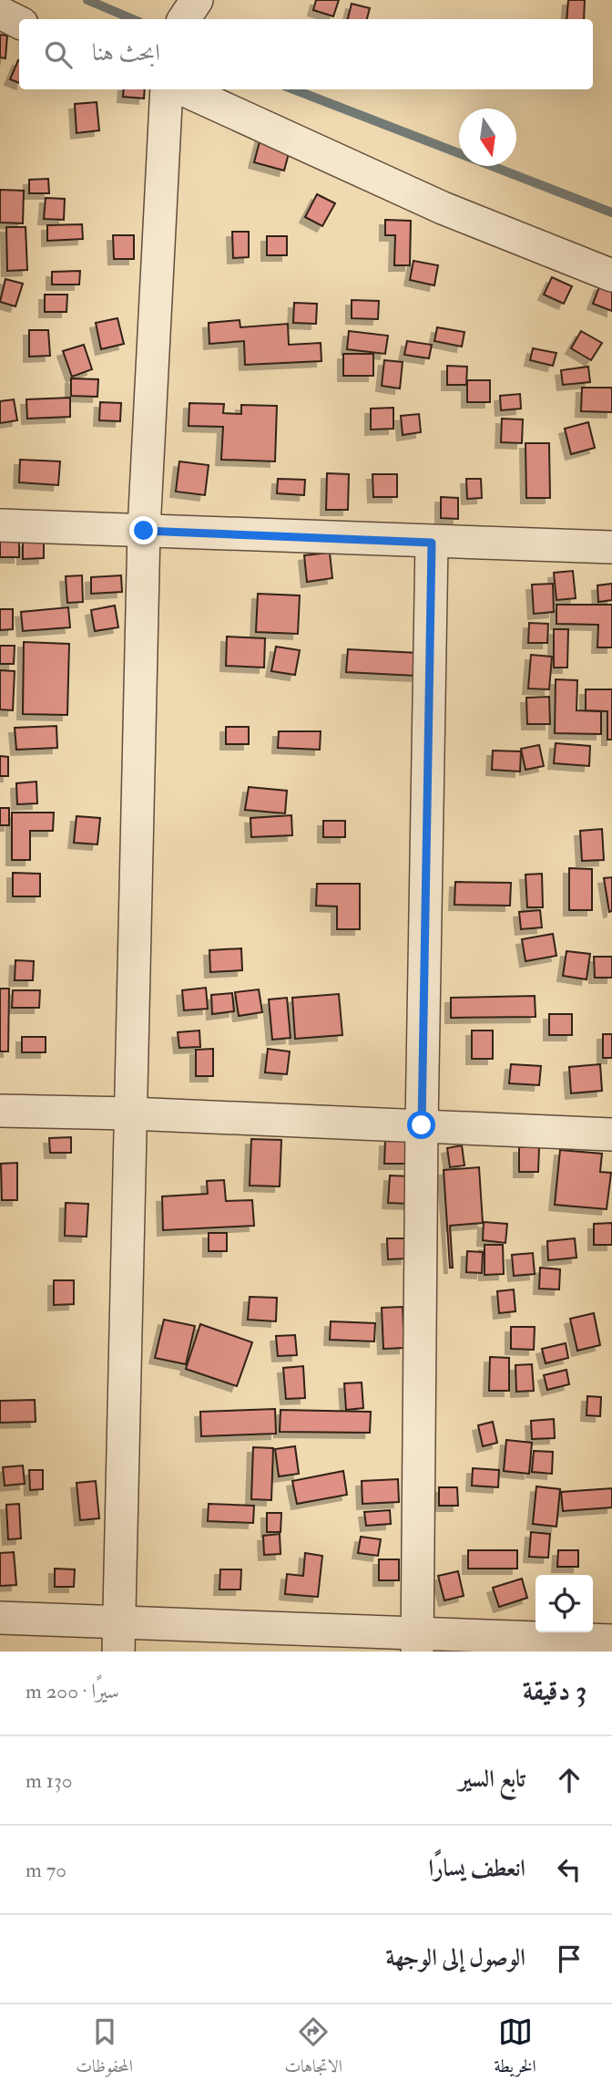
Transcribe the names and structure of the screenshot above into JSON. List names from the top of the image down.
{
  "north": "bottom",
  "page": {
    "search": "ابحث هنا",
    "heading": ["3 دقيقة", "سيرًا · 200 m"],
    "list": [
      ["تابع السير", "130 m"],
      ["انعطف يسارًا", "70 m"],
      "الوصول إلى الوجهة"
    ],
    "nav": ["الخريطة", "الاتجاهات", "المحفوظات"]
  }
}
